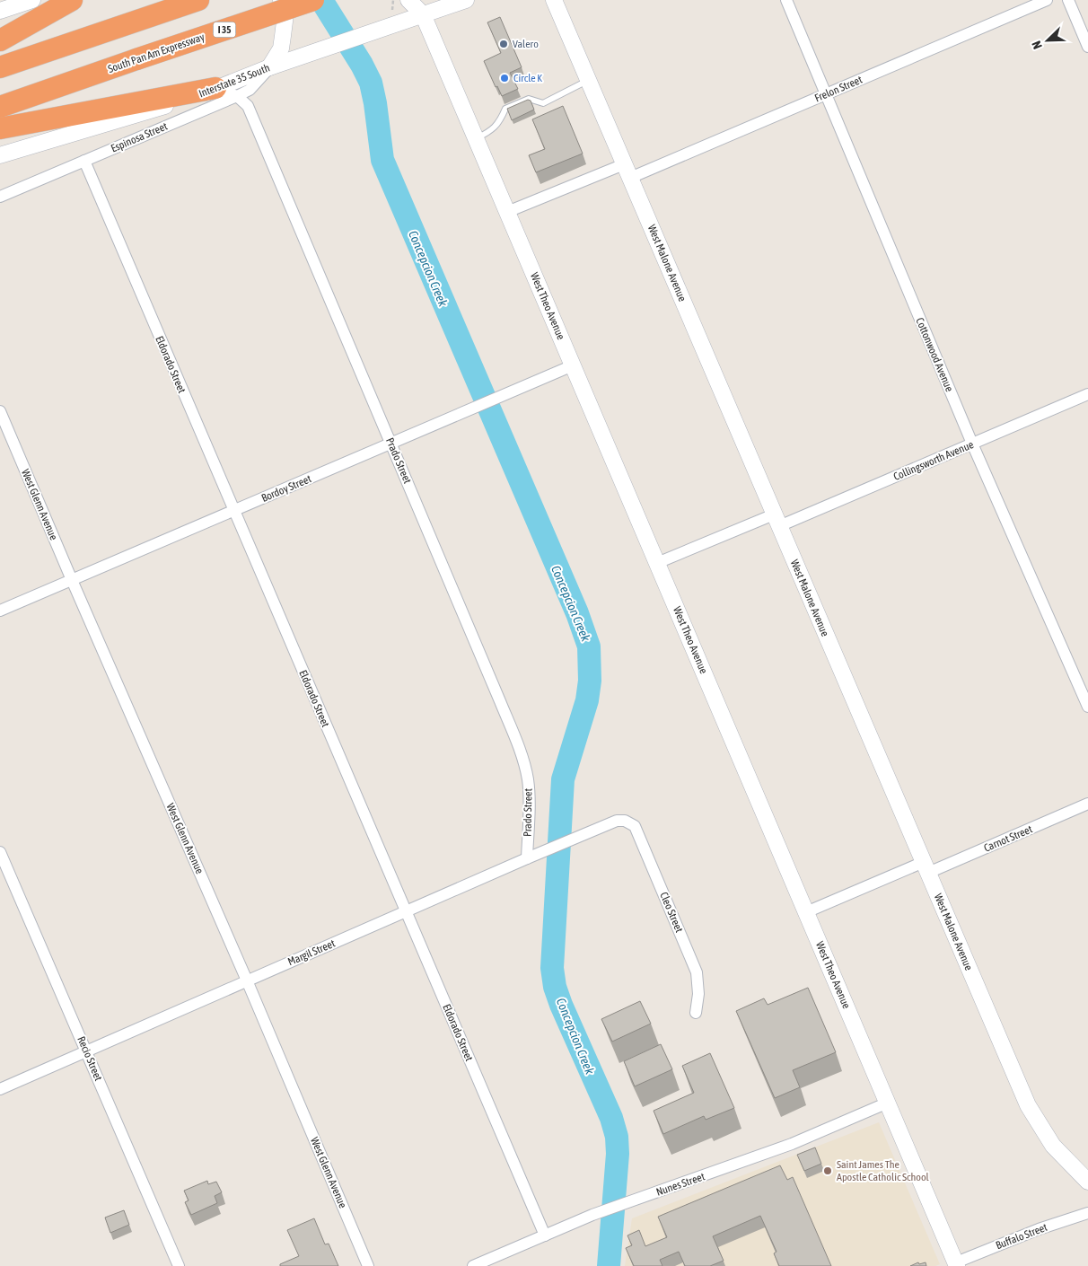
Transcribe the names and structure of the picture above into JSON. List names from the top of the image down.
{
  "streets": {
    "highway": ["I 35", "South Pan Am Expressway"],
    "street": [
      "Interstate 35 South",
      "Frelon Street",
      "Espinosa Street",
      "West Malone Avenue",
      "West Theo Avenue",
      "Cottonwood Avenue",
      "Eldorado Street",
      "Prado Street",
      "Collingsworth Avenue",
      "Bordoy Street",
      "West Glenn Avenue",
      "Carnot Street",
      "Cleo Street",
      "Margil Street",
      "Recio Street",
      "Nunes Street",
      "Buffalo Street"
    ]
  },
  "crossings": [
    ["Interstate 35 South", "Espinosa Street"],
    ["Interstate 35 South", "West Theo Avenue"],
    ["Frelon Street", "West Malone Avenue"],
    ["Frelon Street", "West Theo Avenue"],
    ["Frelon Street", "Cottonwood Avenue"],
    ["Espinosa Street", "Eldorado Street"],
    ["Espinosa Street", "Prado Street"],
    ["West Malone Avenue", "Collingsworth Avenue"],
    ["West Malone Avenue", "Carnot Street"],
    ["West Theo Avenue", "Collingsworth Avenue"],
    ["West Theo Avenue", "Bordoy Street"],
    ["West Theo Avenue", "Carnot Street"],
    ["West Theo Avenue", "Nunes Street"],
    ["West Theo Avenue", "Buffalo Street"],
    ["Cottonwood Avenue", "Collingsworth Avenue"],
    ["Eldorado Street", "Bordoy Street"],
    ["Eldorado Street", "Margil Street"],
    ["Eldorado Street", "Nunes Street"],
    ["Prado Street", "Bordoy Street"],
    ["Prado Street", "Margil Street"],
    ["Bordoy Street", "West Glenn Avenue"],
    ["West Glenn Avenue", "Margil Street"],
    ["Cleo Street", "Margil Street"],
    ["Margil Street", "Recio Street"]
  ],
  "water": ["Concepcion Creek"],
  "places": ["Valero", "Circle K", "Saint James The Apostle Catholic School"],
  "north": "bottom left"
}
